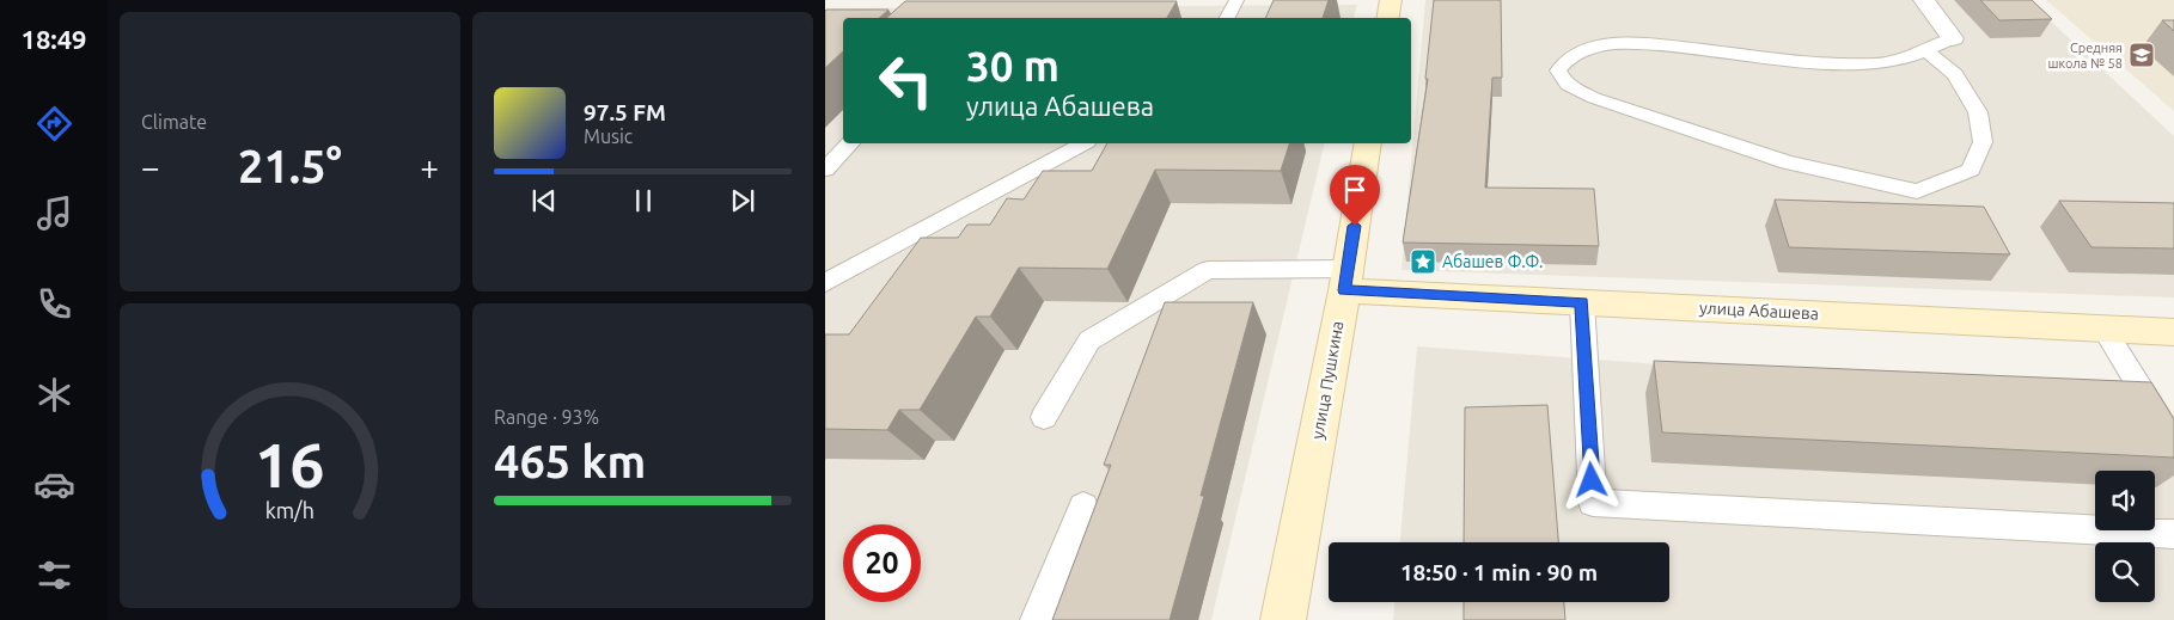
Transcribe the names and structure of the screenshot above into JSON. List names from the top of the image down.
{
  "streets": {
    "street": ["улица Абашева", "улица Пушкина"]
  },
  "crossings": [
    ["улица Абашева", "улица Пушкина"]
  ],
  "places": {
    "school or university": ["Средняя школа № 58"],
    "place": ["Абашев Ф.Ф."]
  },
  "page": {
    "tabs": "18:49",
    "tile": [
      "Climate",
      ["Range · 93%", "465 km"]
    ],
    "turn": ["30 m", "улица Абашева"],
    "song": ["97.5 FM", "Music"],
    "heat": ["−", "21.5°", "+"],
    "limit": "20",
    "trip": "18:50 · 1 min · 90 m",
    "gauge": ["16", "km/h"]
  }
}
